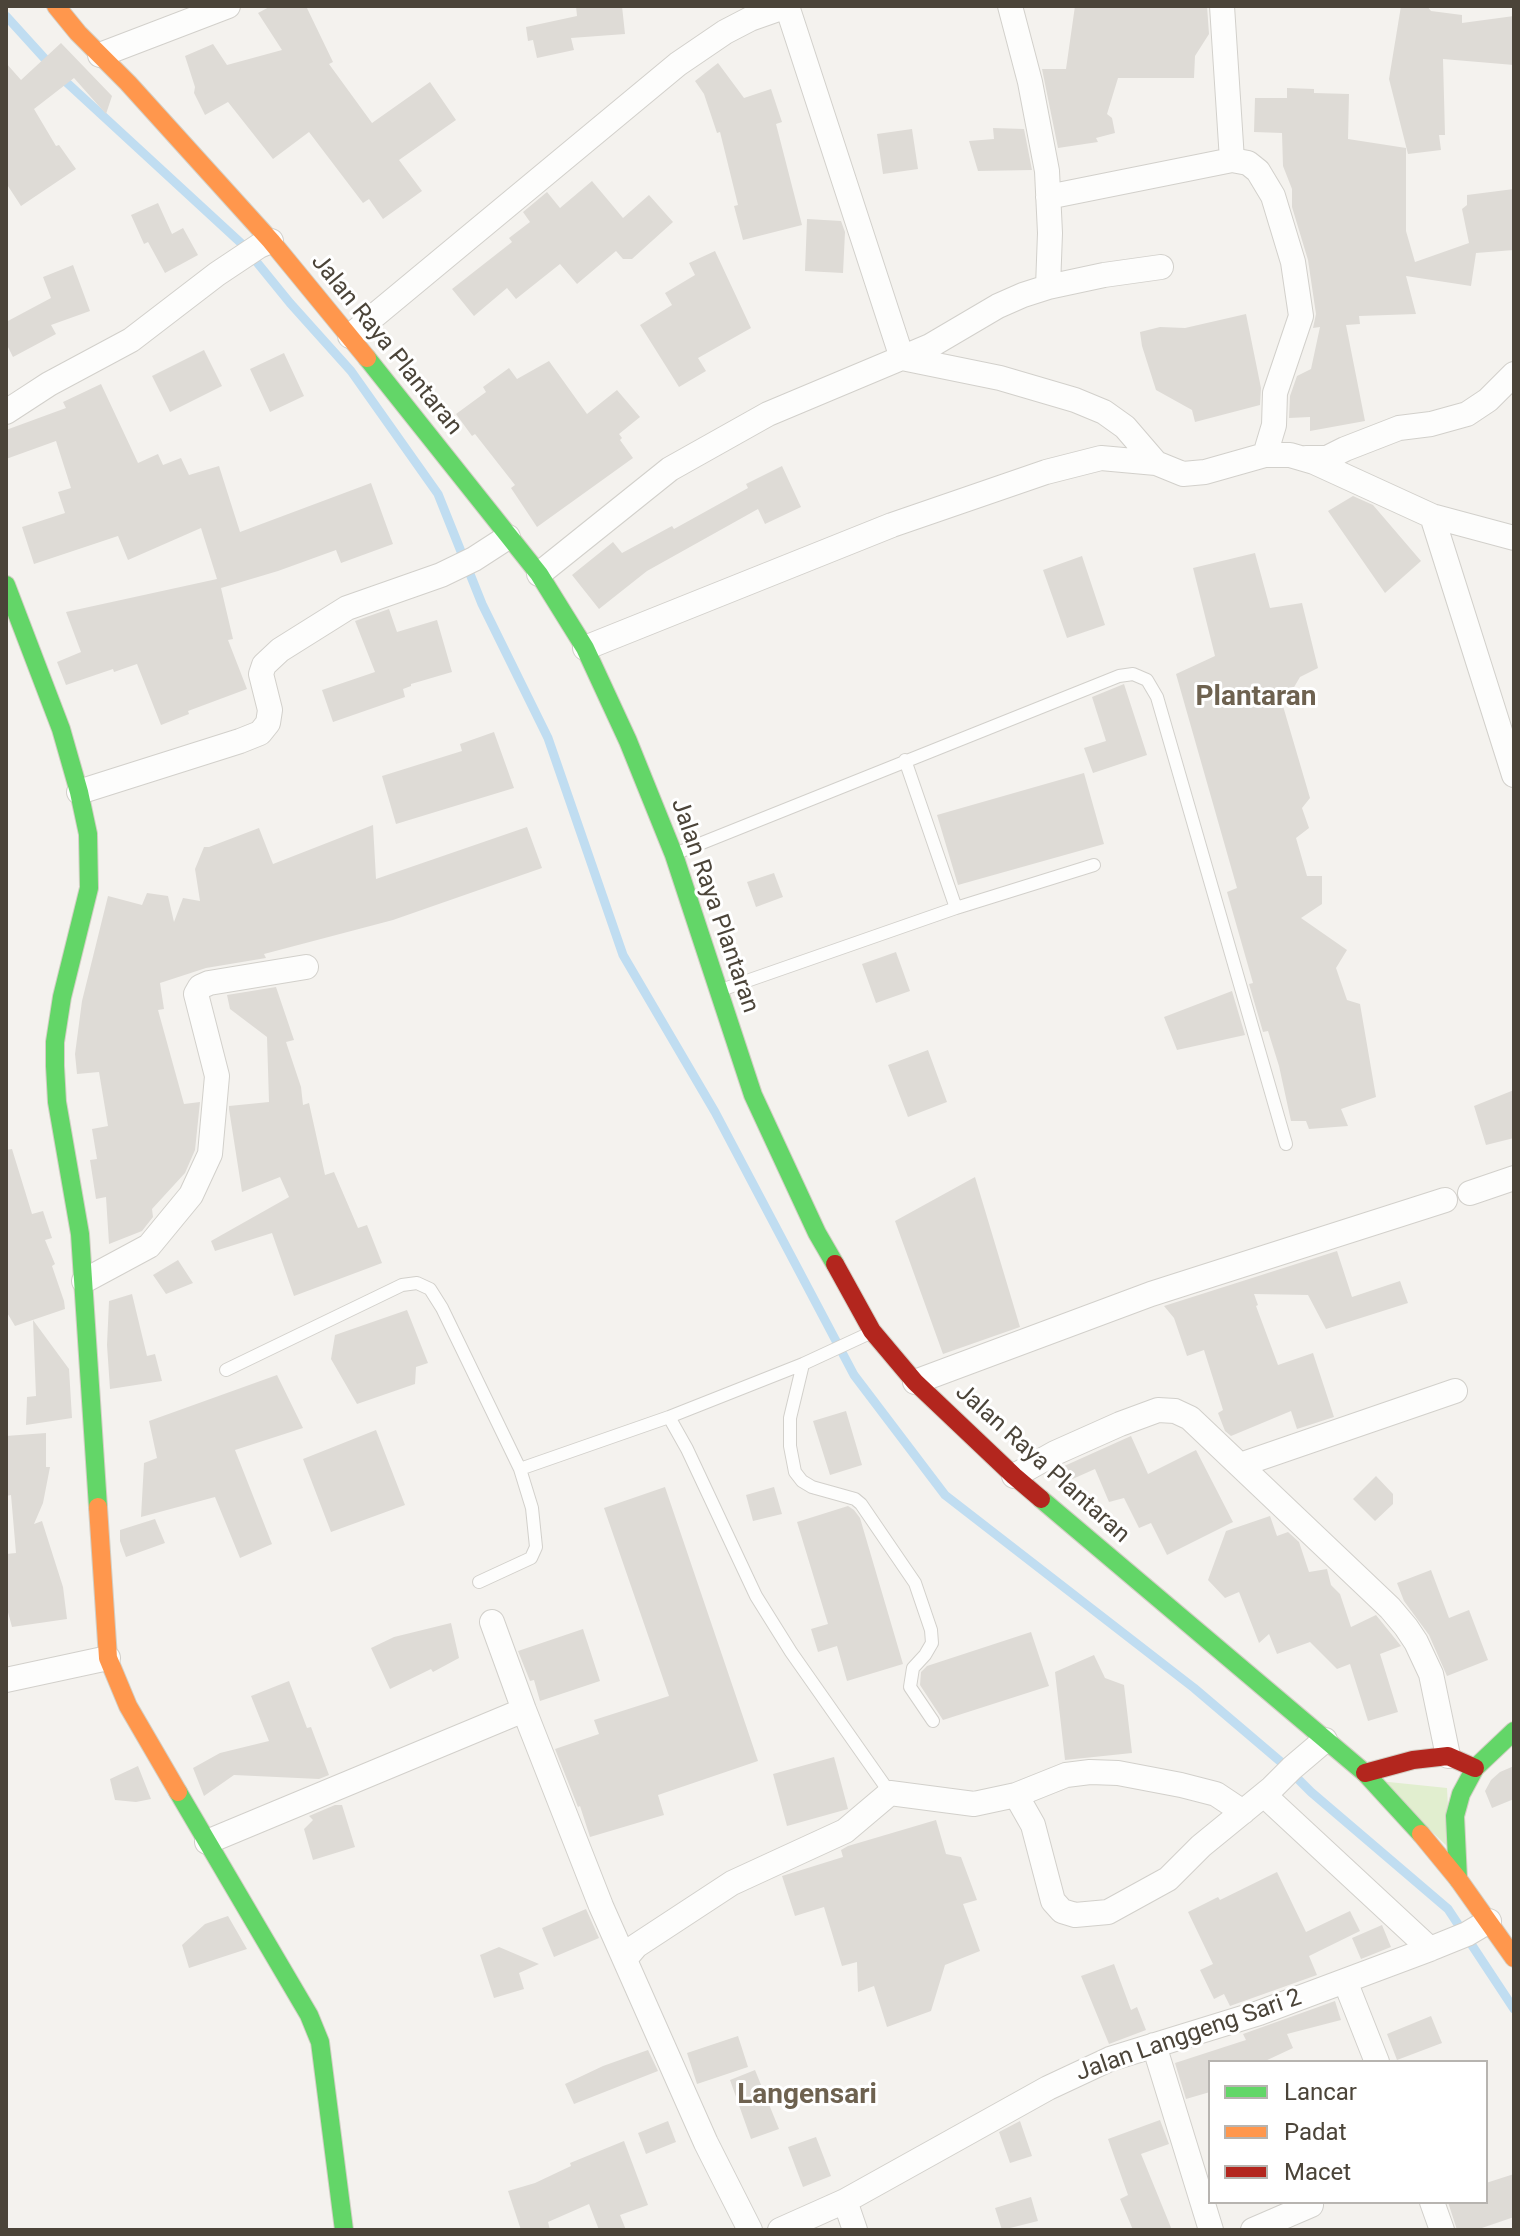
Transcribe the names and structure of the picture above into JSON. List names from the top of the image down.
{
  "streets": {
    "main road": ["Jalan Raya Plantaran"],
    "street": ["Jalan Langgeng Sari 2"]
  },
  "crossings": [
    ["Jalan Raya Plantaran", "Jalan Langgeng Sari 2"]
  ],
  "districts": ["Plantaran", "Langensari"],
  "legend": ["Lancar", "Padat", "Macet"]
}
